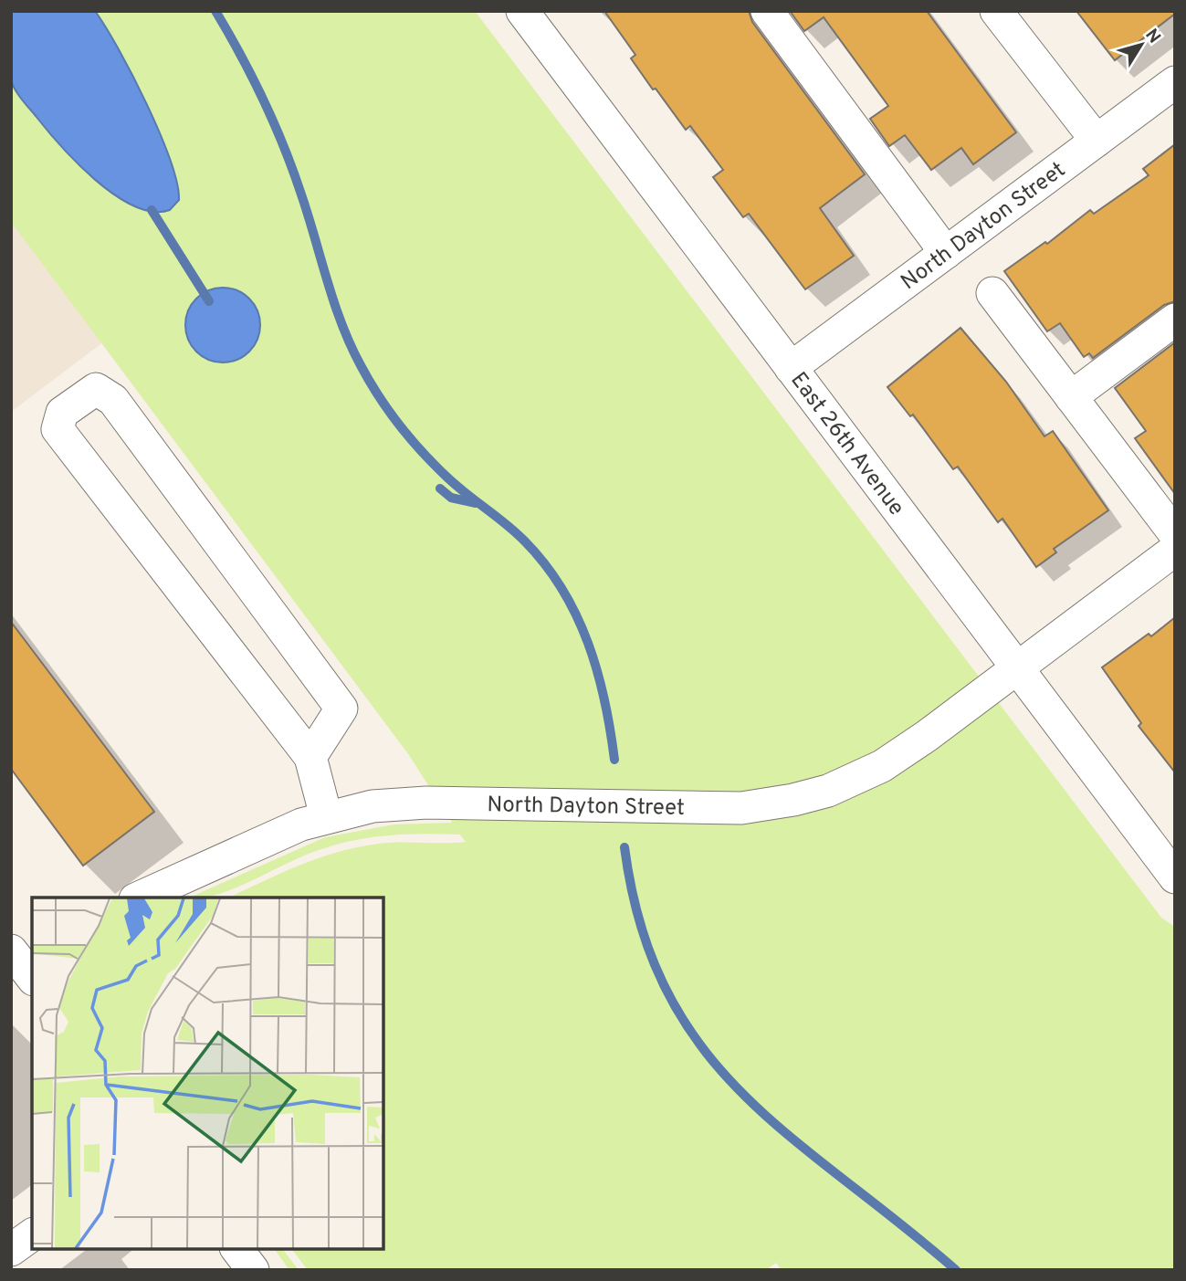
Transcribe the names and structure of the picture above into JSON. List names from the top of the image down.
{
  "streets": {
    "street": ["North Dayton Street", "East 26th Avenue"]
  },
  "crossings": [
    ["North Dayton Street", "East 26th Avenue"]
  ],
  "north": "top right"
}
